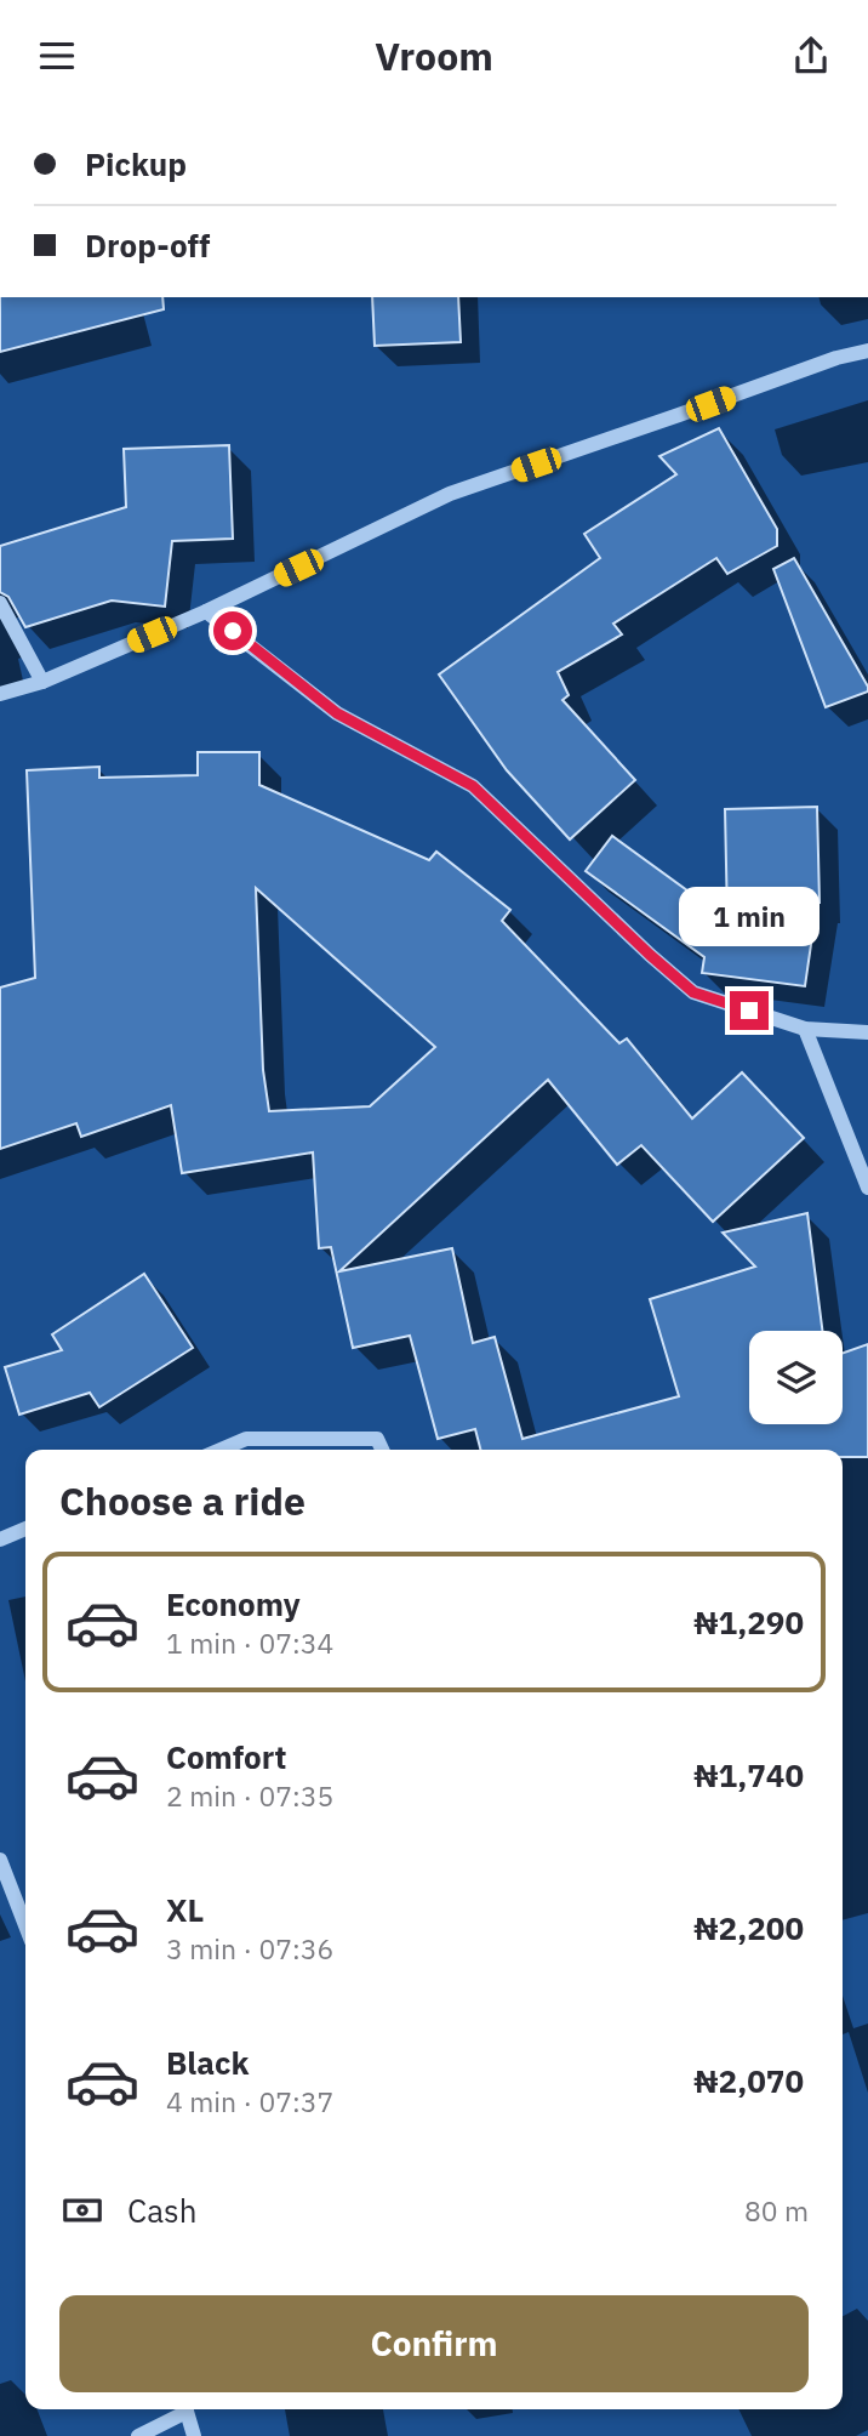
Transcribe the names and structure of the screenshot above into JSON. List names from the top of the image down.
{
  "page": {
    "header": "Vroom",
    "banner": ["Pickup", "Drop-off"],
    "bubble": "1 min",
    "heading": "Choose a ride",
    "list": [
      {
        "name": "Economy",
        "note": "1 min · 07:34",
        "value": "₦1,290"
      },
      {
        "name": "Comfort",
        "note": "2 min · 07:35",
        "value": "₦1,740"
      },
      {
        "name": "XL",
        "note": "3 min · 07:36",
        "value": "₦2,200"
      },
      {
        "name": "Black",
        "note": "4 min · 07:37",
        "value": "₦2,070"
      }
    ],
    "pay": ["Cash", "80 m"],
    "buttons": "Confirm"
  }
}
